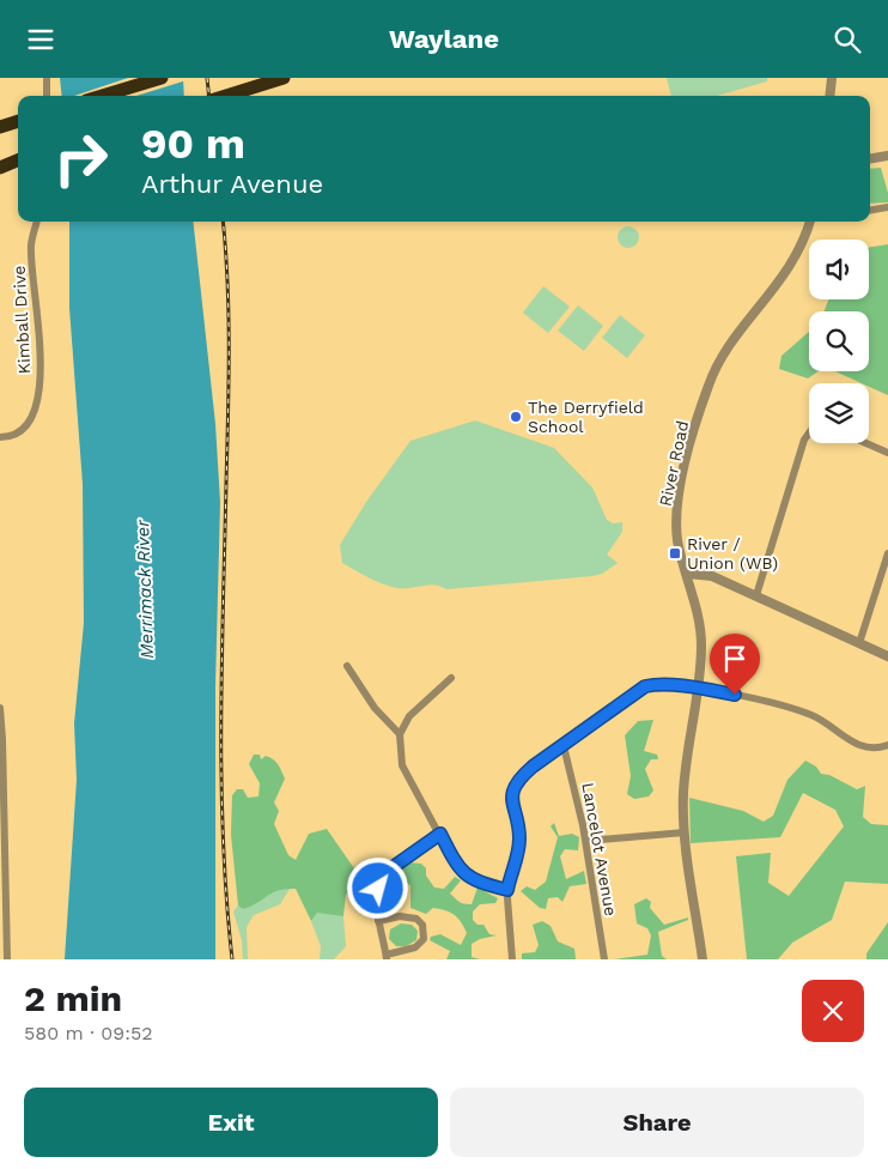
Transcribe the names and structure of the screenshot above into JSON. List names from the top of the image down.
{
  "streets": {
    "street": ["Kimball Drive", "River Road", "Lancelot Avenue"]
  },
  "water": ["Merrimack River"],
  "places": {
    "other": ["The Derryfield School"],
    "transit": ["River / Union (WB)"]
  },
  "page": {
    "header": "Waylane",
    "turn": ["90 m", "Arthur Avenue"],
    "heading": ["2 min", "580 m · 09:52"],
    "buttons": ["Exit", "Share"]
  }
}
